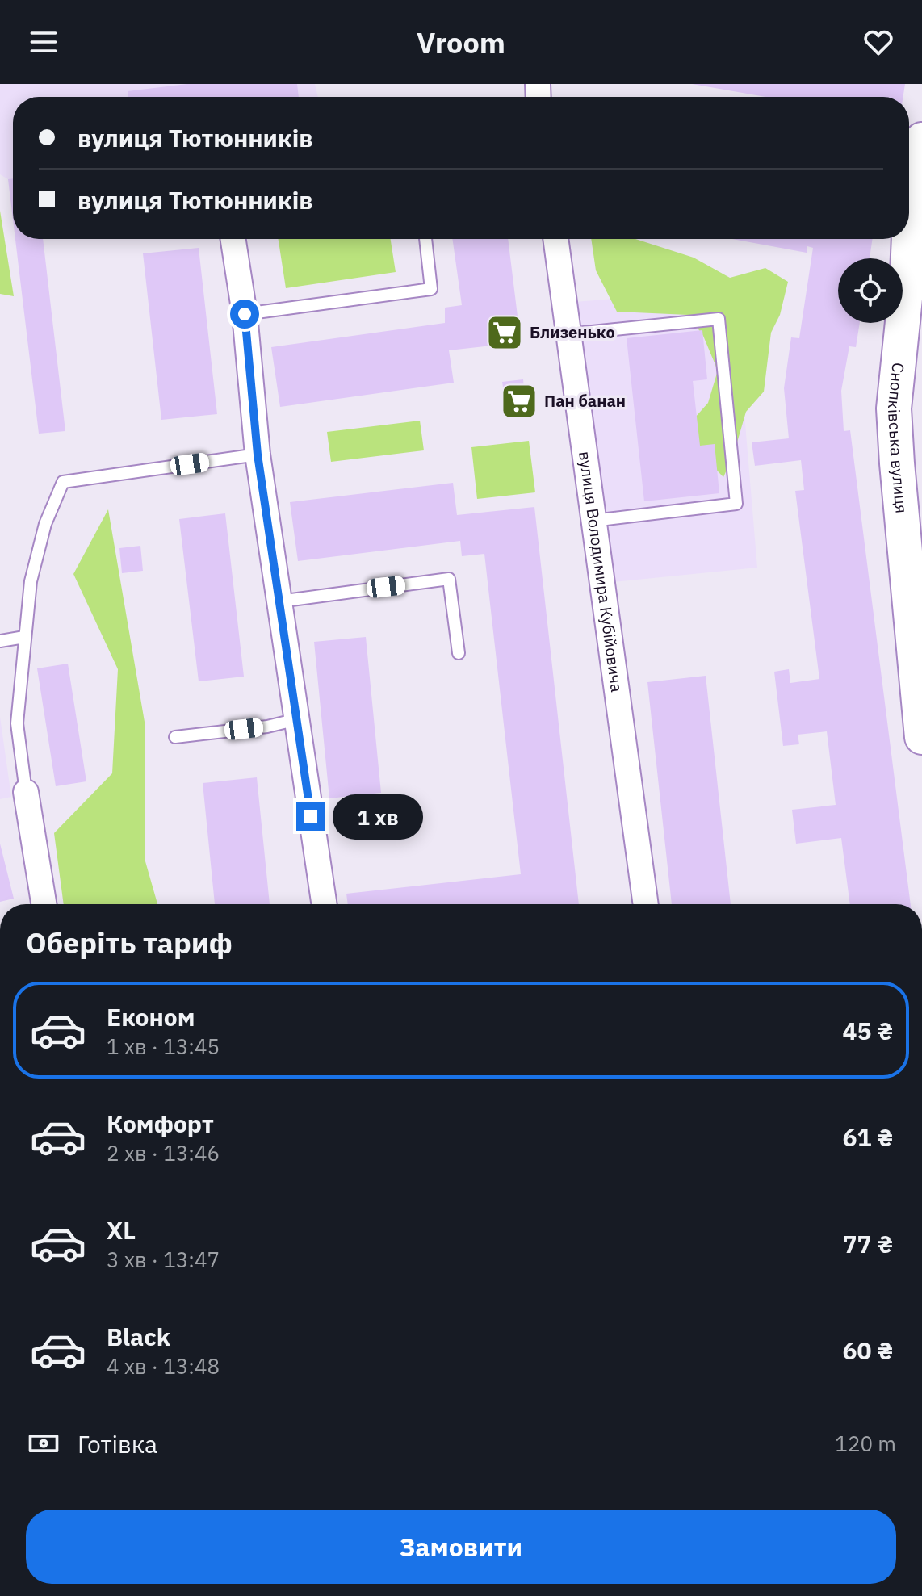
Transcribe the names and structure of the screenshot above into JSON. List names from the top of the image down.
{
  "streets": {
    "main road": ["Снопківська вулиця"],
    "street": ["вулиця Володимира Кубійовича"]
  },
  "places": {
    "supermarket": ["Близенько", "Пан банан"]
  },
  "page": {
    "header": "Vroom",
    "banner": ["вулиця Тютюнників", "вулиця Тютюнників"],
    "bubble": "1 хв",
    "heading": "Оберіть тариф",
    "list": [
      {
        "name": "Економ",
        "note": "1 хв · 13:45",
        "value": "45 ₴"
      },
      {
        "name": "Комфорт",
        "note": "2 хв · 13:46",
        "value": "61 ₴"
      },
      {
        "name": "XL",
        "note": "3 хв · 13:47",
        "value": "77 ₴"
      },
      {
        "name": "Black",
        "note": "4 хв · 13:48",
        "value": "60 ₴"
      }
    ],
    "pay": ["Готівка", "120 m"],
    "buttons": "Замовити"
  }
}
